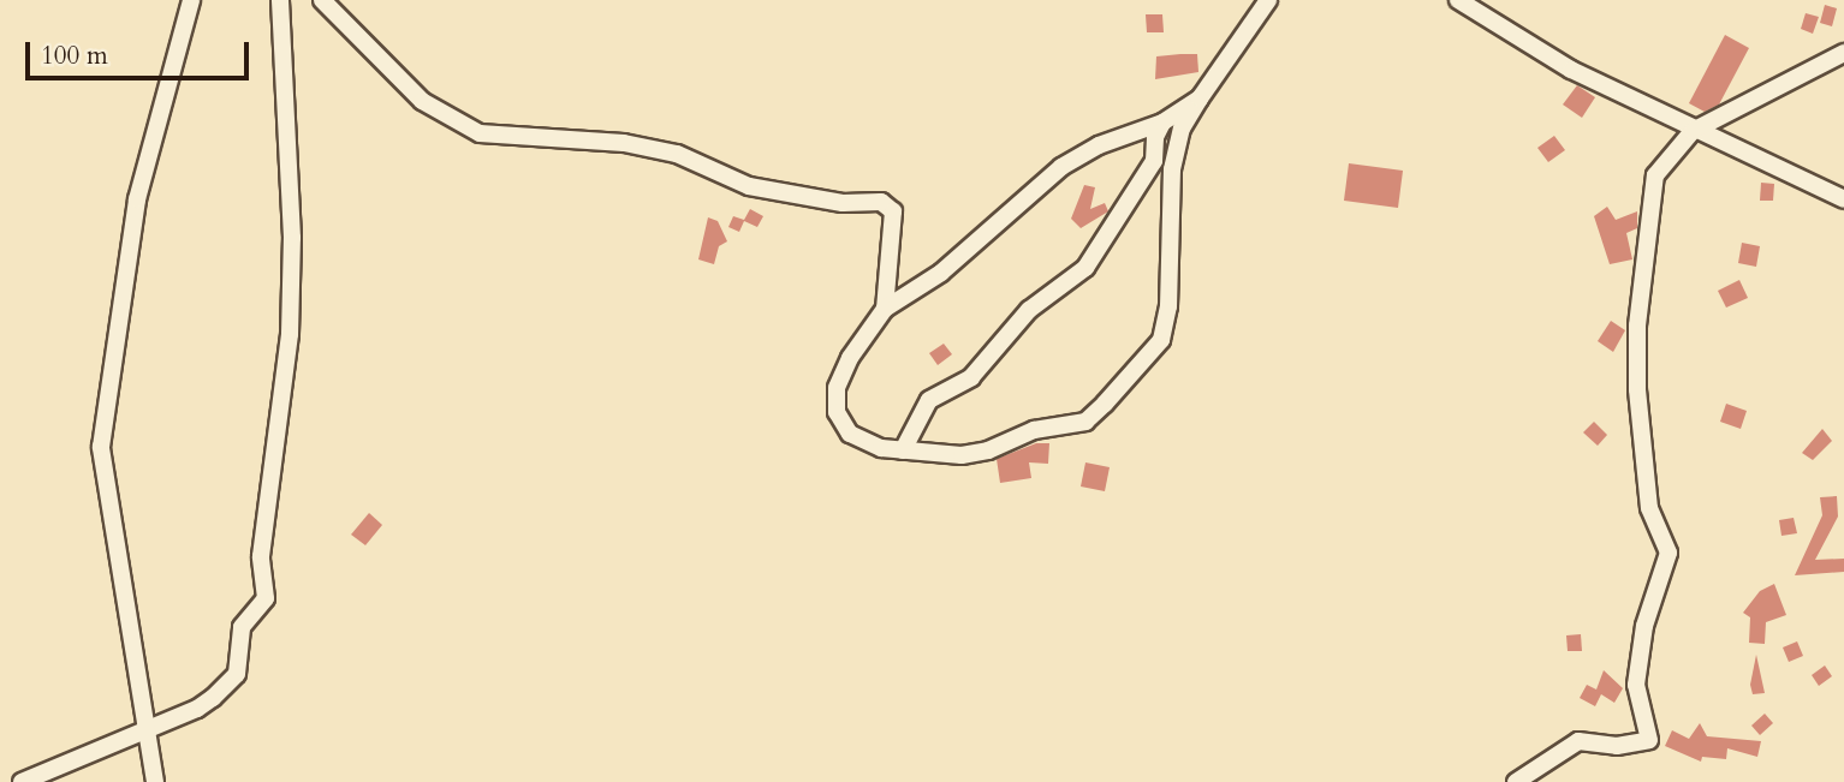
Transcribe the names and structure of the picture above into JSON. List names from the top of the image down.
{
  "scale_bar": "100 m"
}
